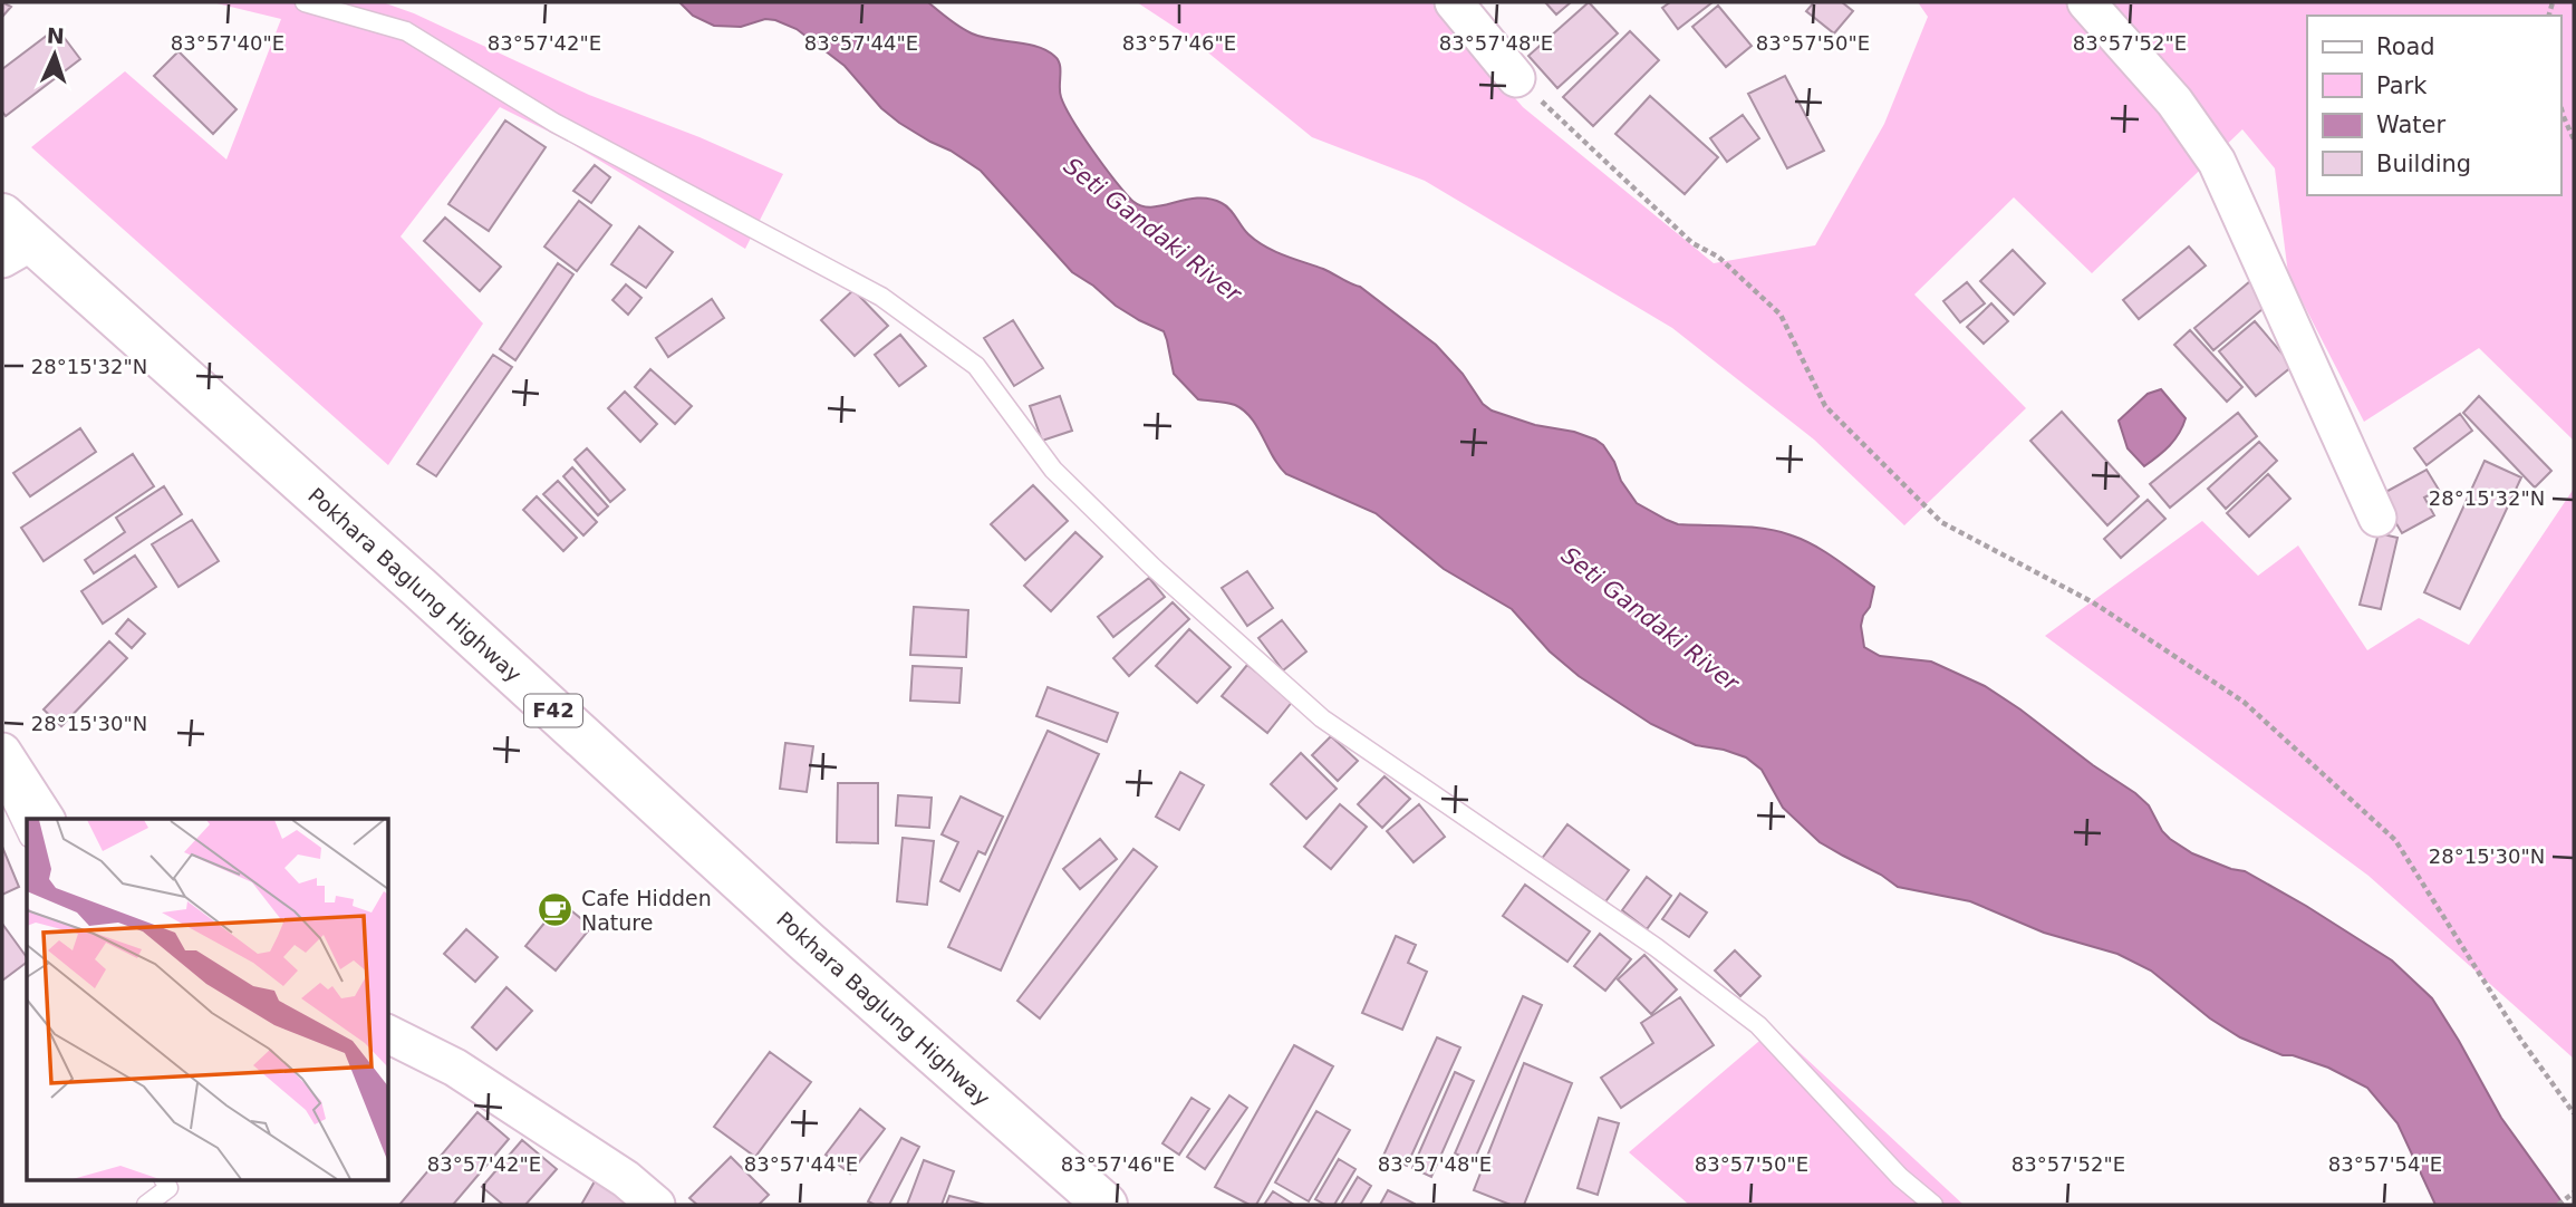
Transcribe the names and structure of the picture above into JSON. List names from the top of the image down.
{
  "streets": {
    "highway": ["Pokhara Baglung Highway", "F42"]
  },
  "water": ["Seti Gandaki River"],
  "places": {
    "cafe": ["Cafe Hidden Nature"]
  },
  "legend": [
    "Road",
    "Park",
    "Water",
    "Building"
  ],
  "north": "top",
  "coordinates": [
    "83°57'40\"E",
    "83°57'42\"E",
    "83°57'44\"E",
    "83°57'46\"E",
    "83°57'48\"E",
    "83°57'50\"E",
    "83°57'52\"E",
    "28°15'32\"N",
    "28°15'30\"N",
    "83°57'54\"E"
  ]
}
